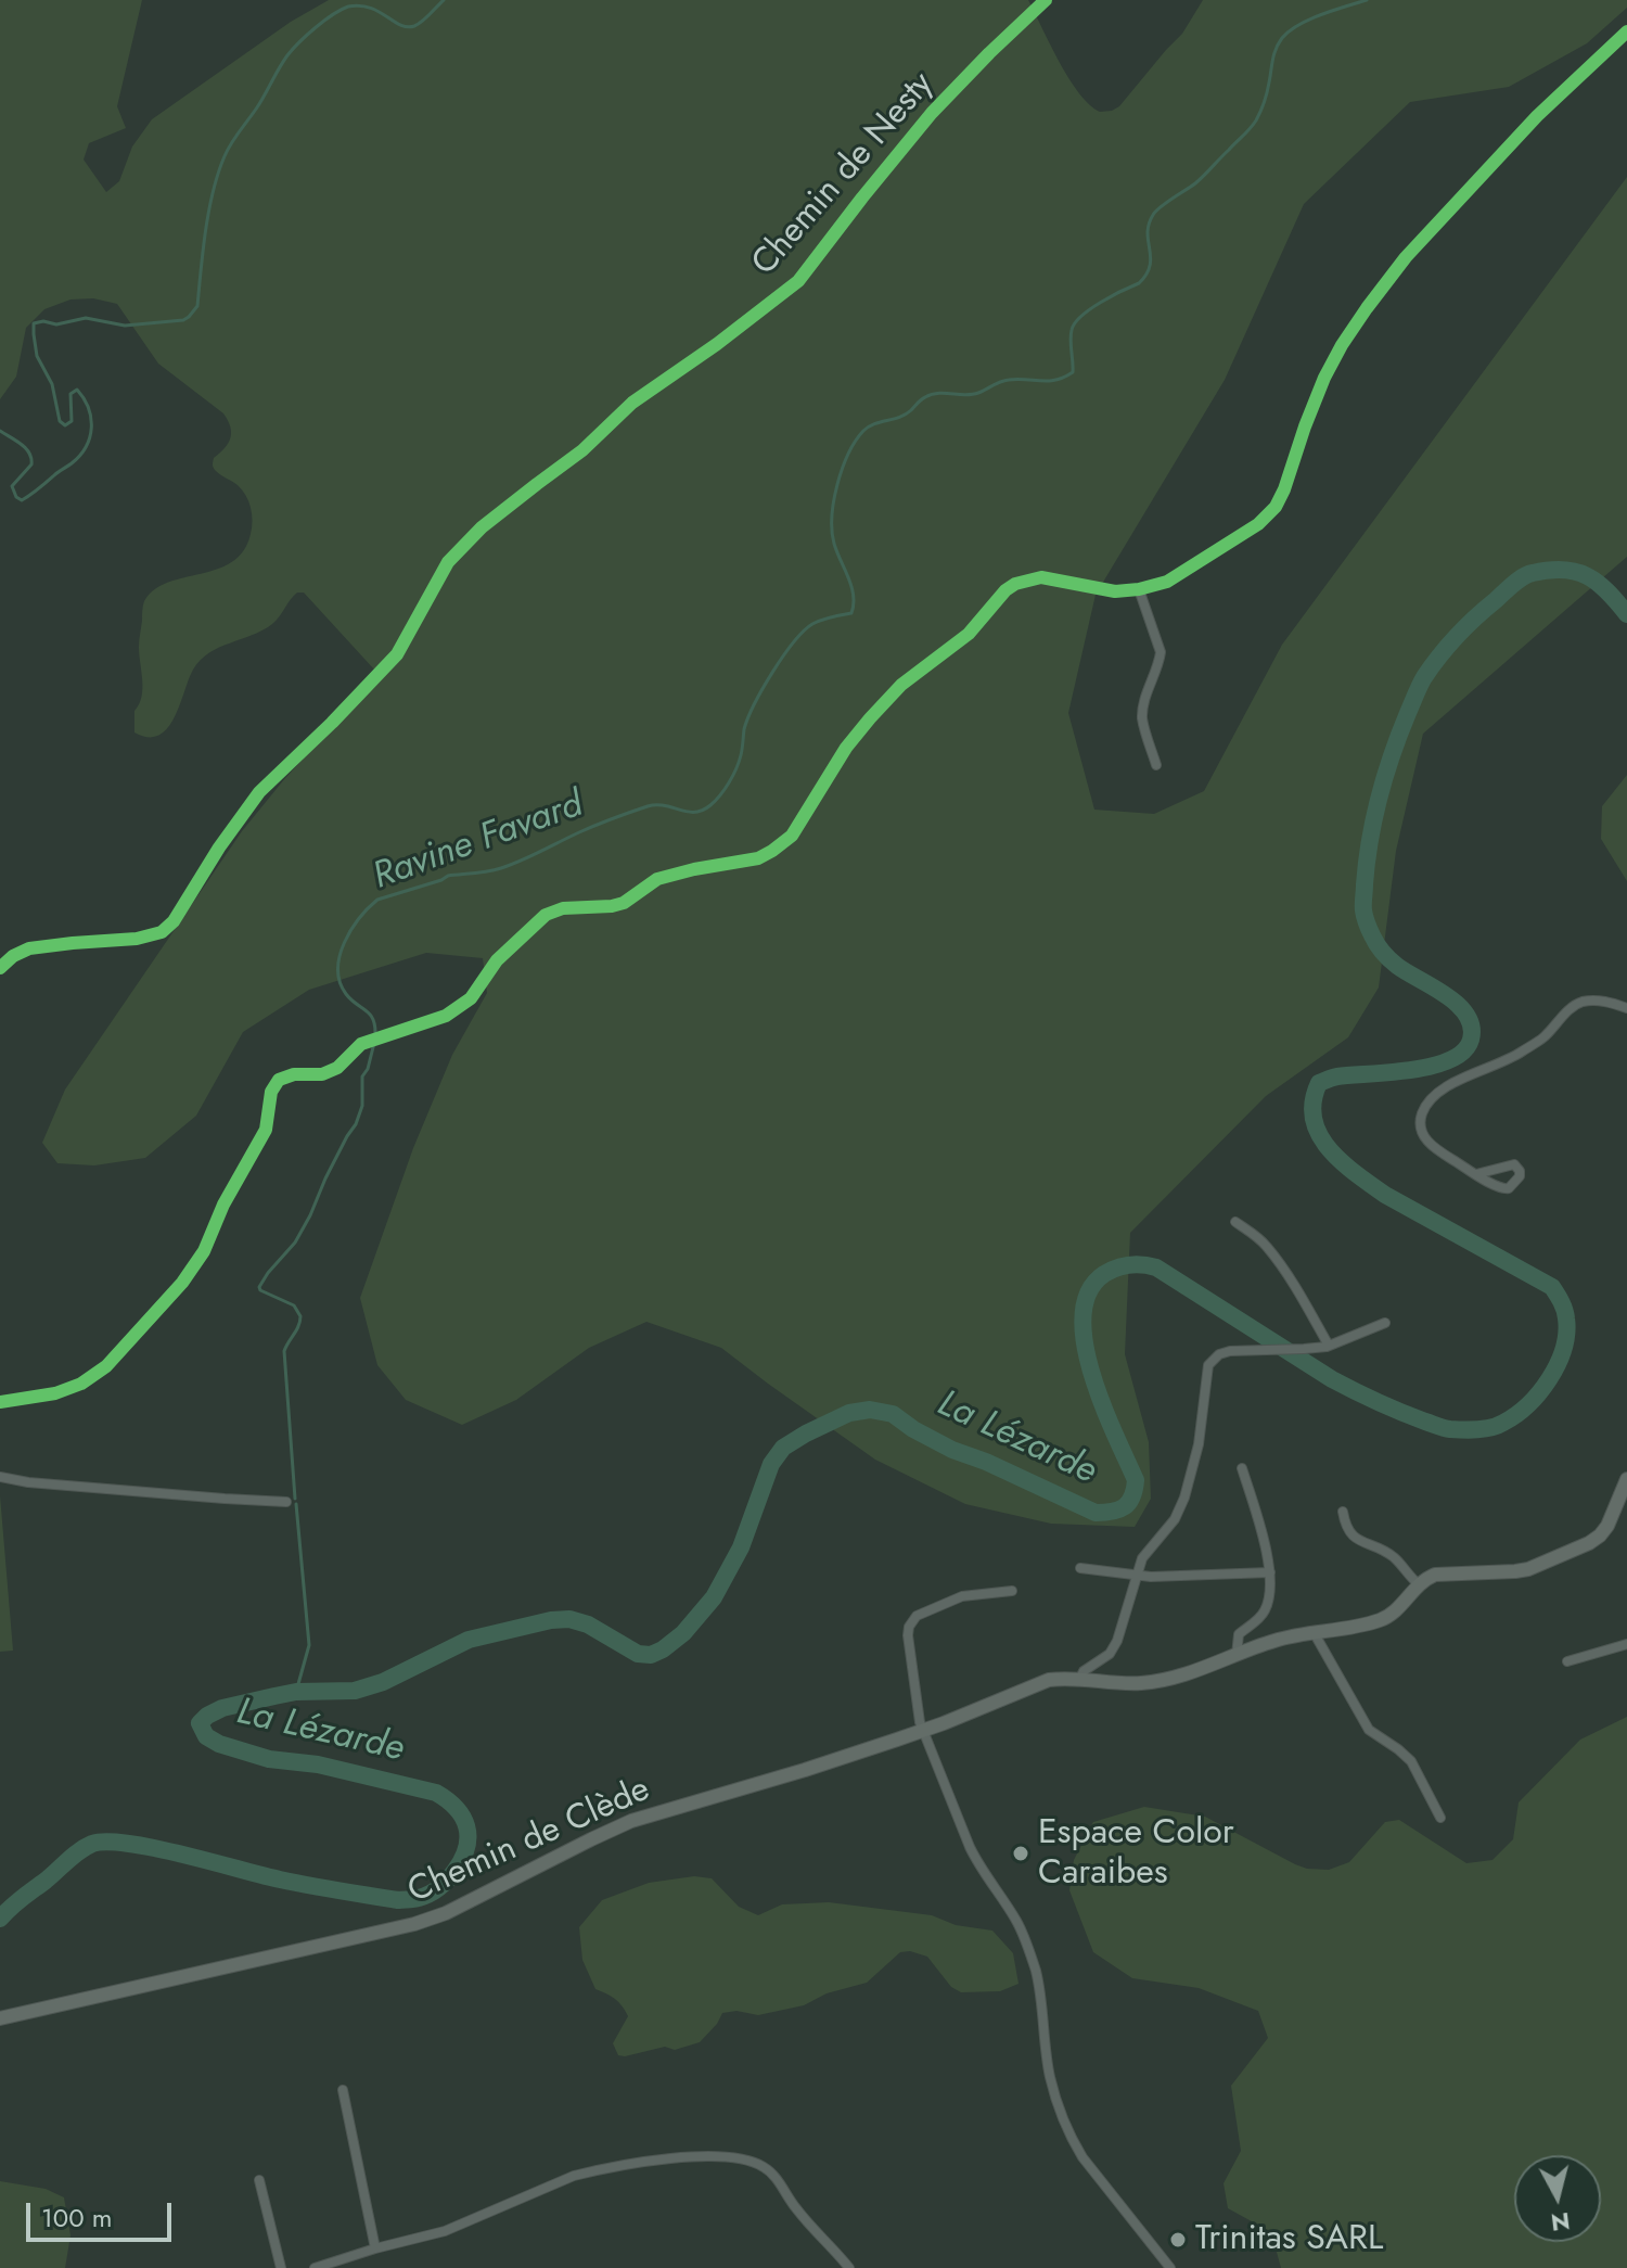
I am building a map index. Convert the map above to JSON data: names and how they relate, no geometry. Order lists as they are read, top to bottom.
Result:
{
  "streets": {
    "main road": ["Chemin de Clède"],
    "street": ["Chemin de Nesty"]
  },
  "water": ["Ravine Favard", "La Lézarde"],
  "places": ["Espace Color Caraibes", "Trinitas SARL"],
  "scale_bar": "100 m",
  "north": "bottom"
}
